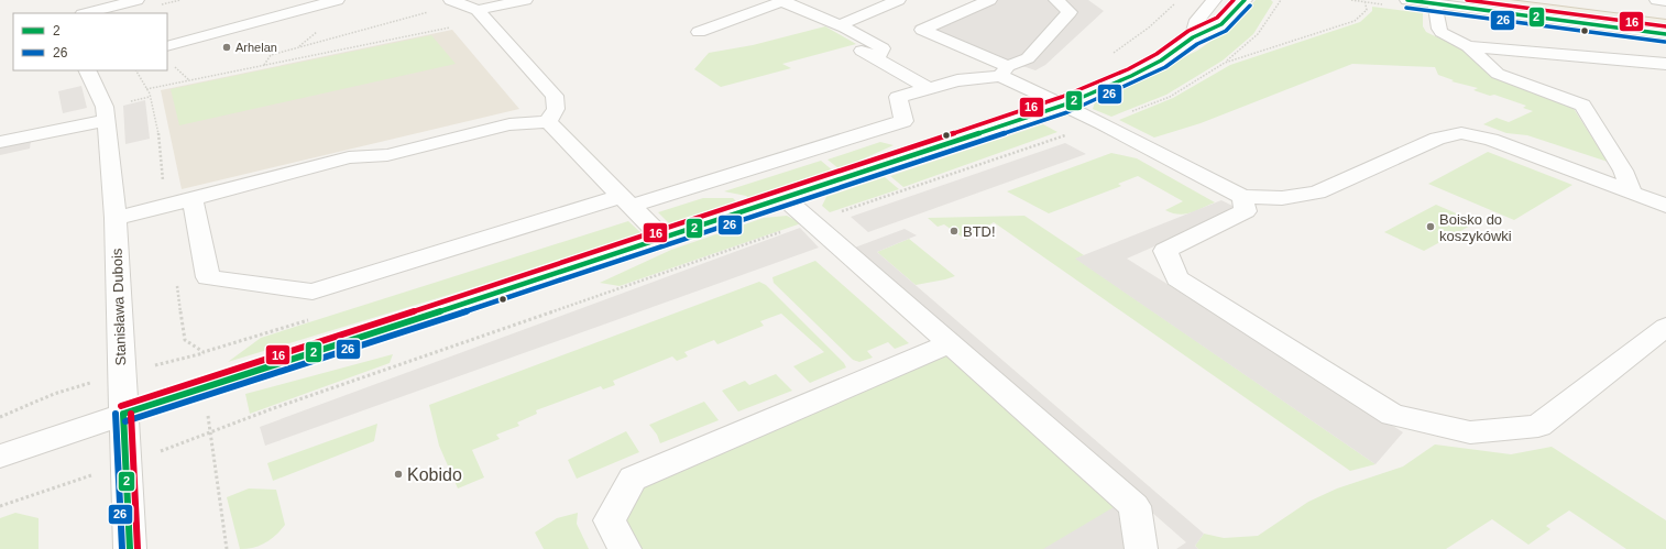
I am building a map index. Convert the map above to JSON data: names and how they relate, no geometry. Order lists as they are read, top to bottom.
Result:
{
  "streets": {
    "street": ["Stanisława Dubois"]
  },
  "places": [
    "Arhelan",
    "Boisko do koszykówki",
    "BTD!",
    "Kobido"
  ],
  "lines": ["transit line 2", "transit line 16", "transit line 26"],
  "legend": ["2", "26"]
}
